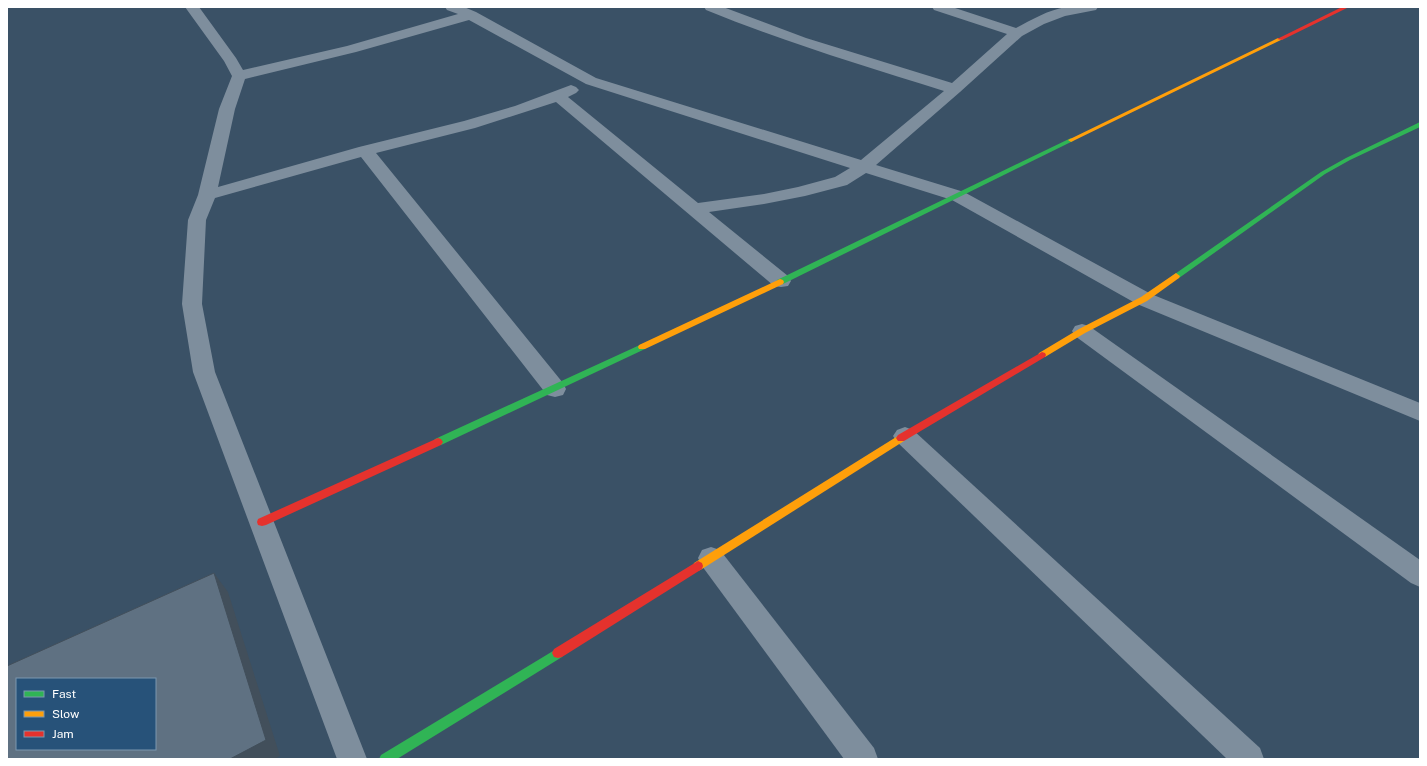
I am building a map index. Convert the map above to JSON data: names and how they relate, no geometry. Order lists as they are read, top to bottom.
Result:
{
  "legend": ["Fast", "Slow", "Jam"]
}
